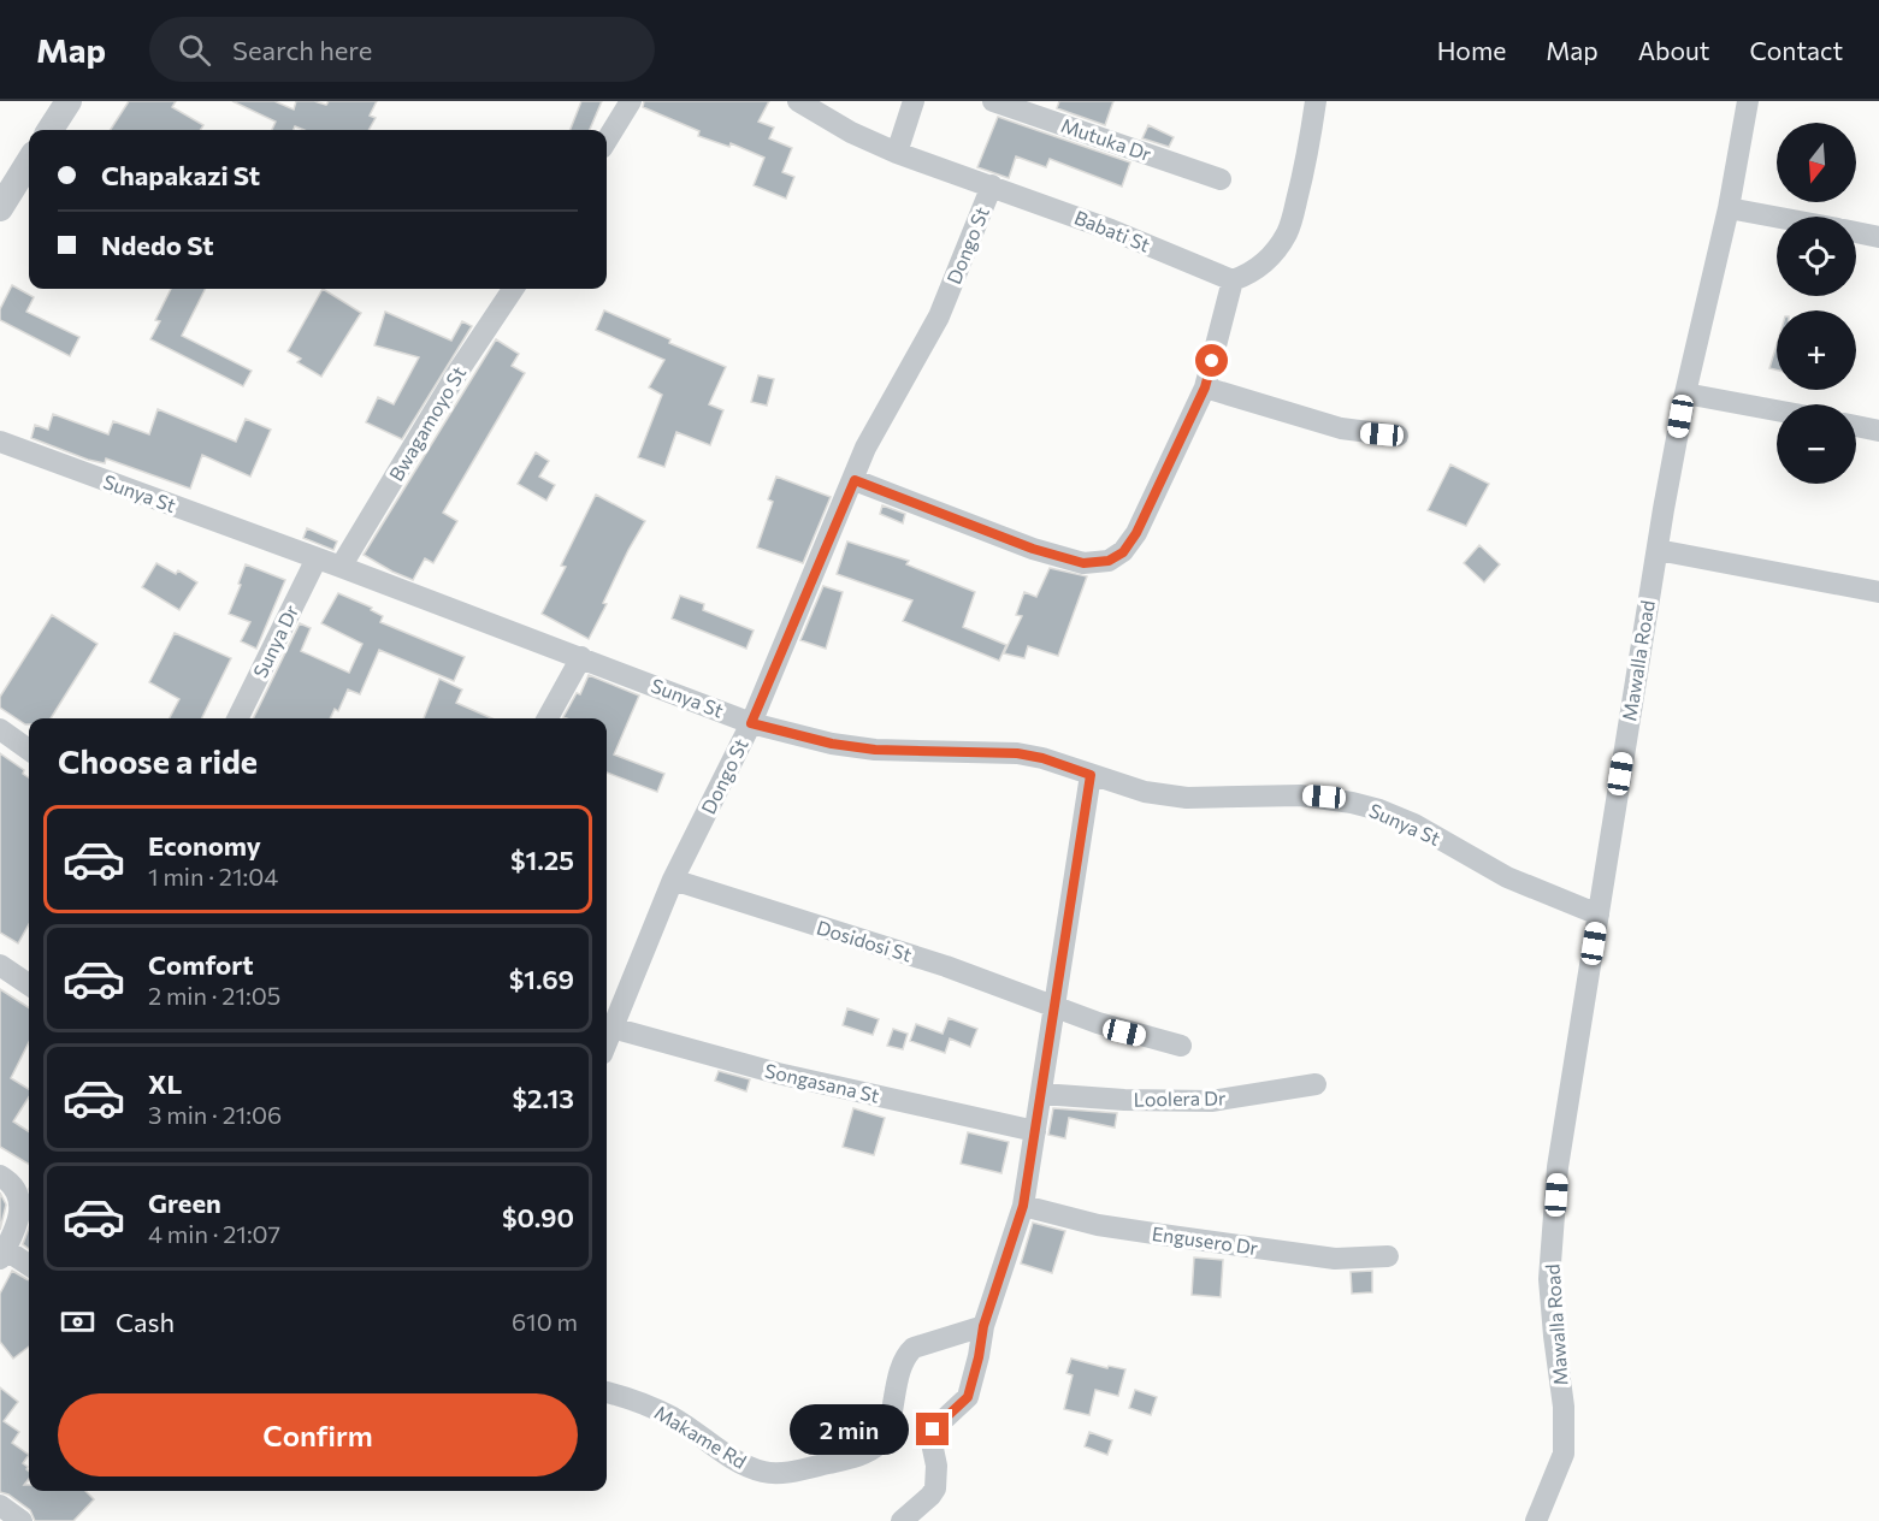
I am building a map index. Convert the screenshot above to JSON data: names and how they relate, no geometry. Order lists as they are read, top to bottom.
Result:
{
  "streets": {
    "street": [
      "Mutuka Dr",
      "Babati St",
      "Dongo St",
      "Bwagamoyo St",
      "Sunya St",
      "Sunya Dr",
      "Mawalla Road",
      "Dosidosi St",
      "Songasana St",
      "Loolera Dr",
      "Engusero Dr",
      "Makame Rd"
    ]
  },
  "crossings": [
    ["Babati St", "Dongo St"],
    ["Dongo St", "Sunya St"],
    ["Dongo St", "Dosidosi St"],
    ["Dongo St", "Songasana St"],
    ["Bwagamoyo St", "Sunya St"],
    ["Sunya St", "Sunya Dr"],
    ["Sunya St", "Mawalla Road"]
  ],
  "north": "bottom",
  "page": {
    "header": "Map",
    "search": "Search here",
    "nav": [
      "Home",
      "Map",
      "About",
      "Contact"
    ],
    "map_buttons": ["+", "−"],
    "banner": ["Chapakazi St", "Ndedo St"],
    "heading": "Choose a ride",
    "list": [
      {
        "name": "Economy",
        "note": "1 min · 21:04",
        "value": "$1.25"
      },
      {
        "name": "Comfort",
        "note": "2 min · 21:05",
        "value": "$1.69"
      },
      {
        "name": "XL",
        "note": "3 min · 21:06",
        "value": "$2.13"
      },
      {
        "name": "Green",
        "note": "4 min · 21:07",
        "value": "$0.90"
      }
    ],
    "pay": ["Cash", "610 m"],
    "buttons": "Confirm",
    "bubble": "2 min"
  }
}
